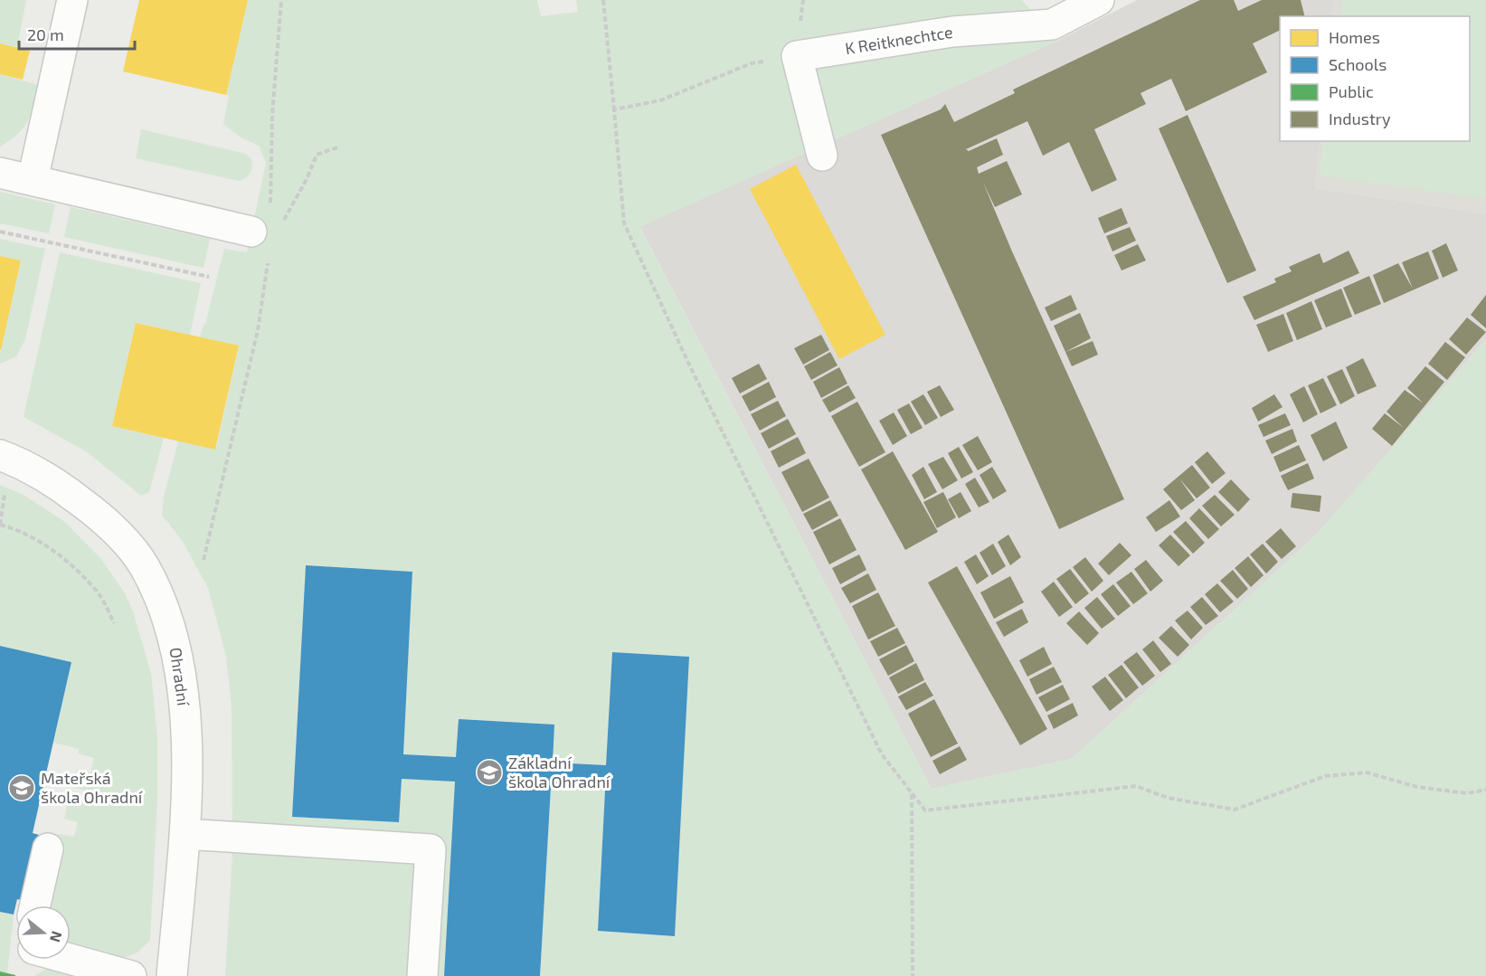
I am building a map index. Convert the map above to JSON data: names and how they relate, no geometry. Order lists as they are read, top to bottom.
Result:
{
  "streets": {
    "street": ["K Reitknechtce", "Ohradní"]
  },
  "places": {
    "school or university": ["Základní škola Ohradní", "Mateřská škola Ohradní"]
  },
  "legend": [
    "Homes",
    "Schools",
    "Public",
    "Industry"
  ],
  "scale_bar": "20 m",
  "north": "right"
}
